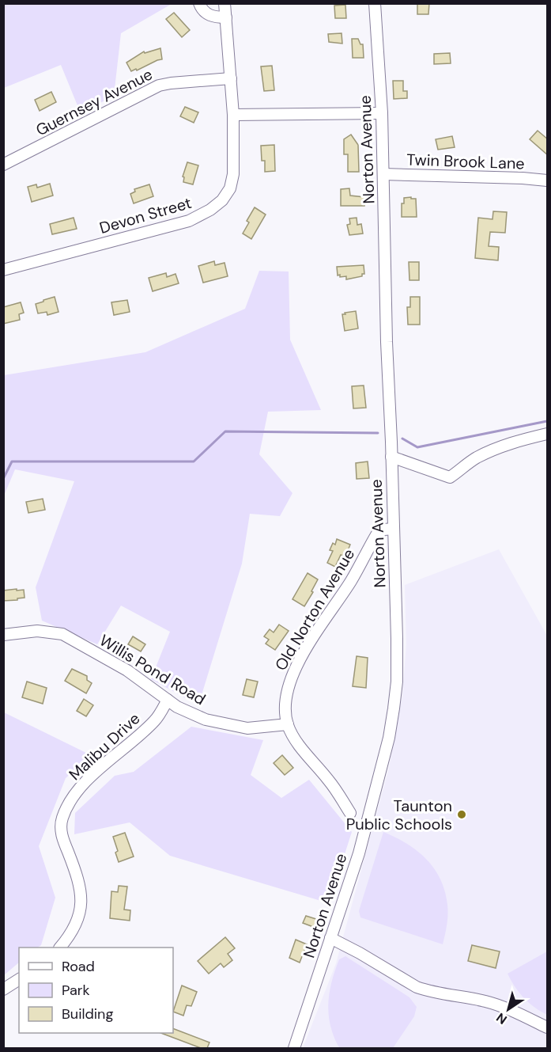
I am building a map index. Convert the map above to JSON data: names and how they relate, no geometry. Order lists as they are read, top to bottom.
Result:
{
  "streets": {
    "street": [
      "Guernsey Avenue",
      "Norton Avenue",
      "Twin Brook Lane",
      "Devon Street",
      "Old Norton Avenue",
      "Willis Pond Road",
      "Malibu Drive"
    ]
  },
  "crossings": [
    ["Guernsey Avenue", "Devon Street"],
    ["Norton Avenue", "Twin Brook Lane"],
    ["Norton Avenue", "Old Norton Avenue"],
    ["Old Norton Avenue", "Willis Pond Road"],
    ["Willis Pond Road", "Malibu Drive"]
  ],
  "places": ["Taunton Public Schools"],
  "legend": ["Road", "Park", "Building"],
  "north": "bottom left"
}
